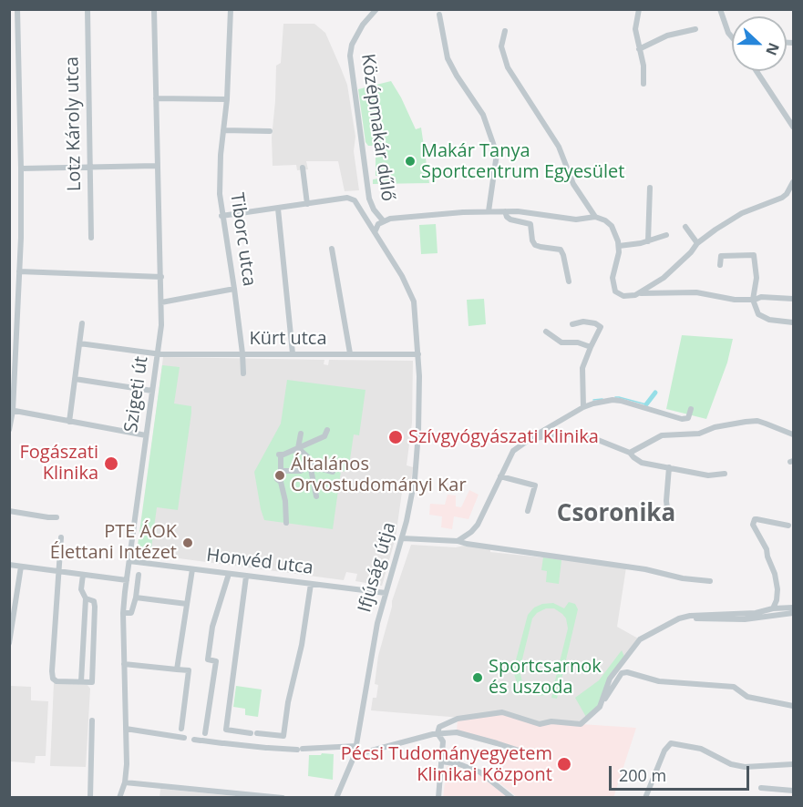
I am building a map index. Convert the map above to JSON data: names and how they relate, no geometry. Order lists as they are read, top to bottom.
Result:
{
  "streets": {
    "street": [
      "Lotz Károly utca",
      "Középmakár dűlő",
      "Tiborc utca",
      "Kürt utca",
      "Szigeti út",
      "Honvéd utca",
      "Ifjúság útja"
    ]
  },
  "crossings": [
    ["Tiborc utca", "Kürt utca"],
    ["Kürt utca", "Szigeti út"],
    ["Kürt utca", "Ifjúság útja"],
    ["Szigeti út", "Honvéd utca"],
    ["Honvéd utca", "Ifjúság útja"]
  ],
  "districts": ["Csoronika"],
  "places": [
    "Makár Tanya Sportcentrum Egyesület",
    "Szívgyógyászati Klinika",
    "Fogászati Klinika",
    "Általános Orvostudományi Kar",
    "PTE ÁOK Élettani Intézet",
    "Sportcsarnok és uszoda",
    "Pécsi Tudományegyetem Klinikai Központ"
  ],
  "scale_bar": "200 m",
  "north": "right"
}
